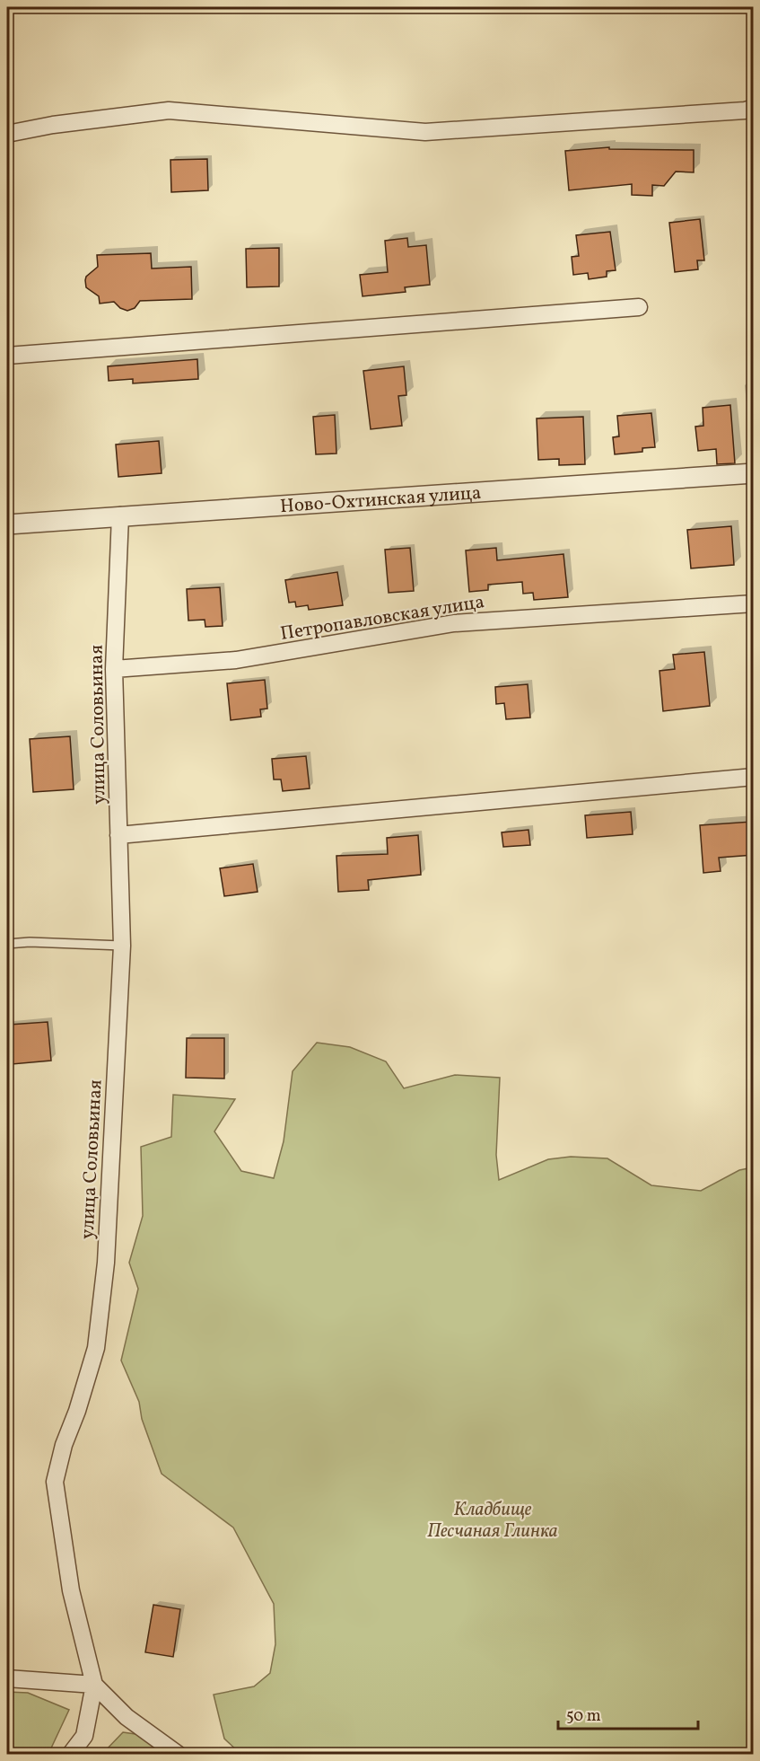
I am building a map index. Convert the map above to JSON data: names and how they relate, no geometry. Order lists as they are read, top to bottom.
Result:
{
  "streets": {
    "street": ["Ново-Охтинская улица", "Петропавловская улица", "улица Соловьиная"]
  },
  "crossings": [
    ["Ново-Охтинская улица", "улица Соловьиная"],
    ["Петропавловская улица", "улица Соловьиная"]
  ],
  "parks": ["Кладбище Песчаная Глинка"],
  "scale_bar": "50 m"
}
